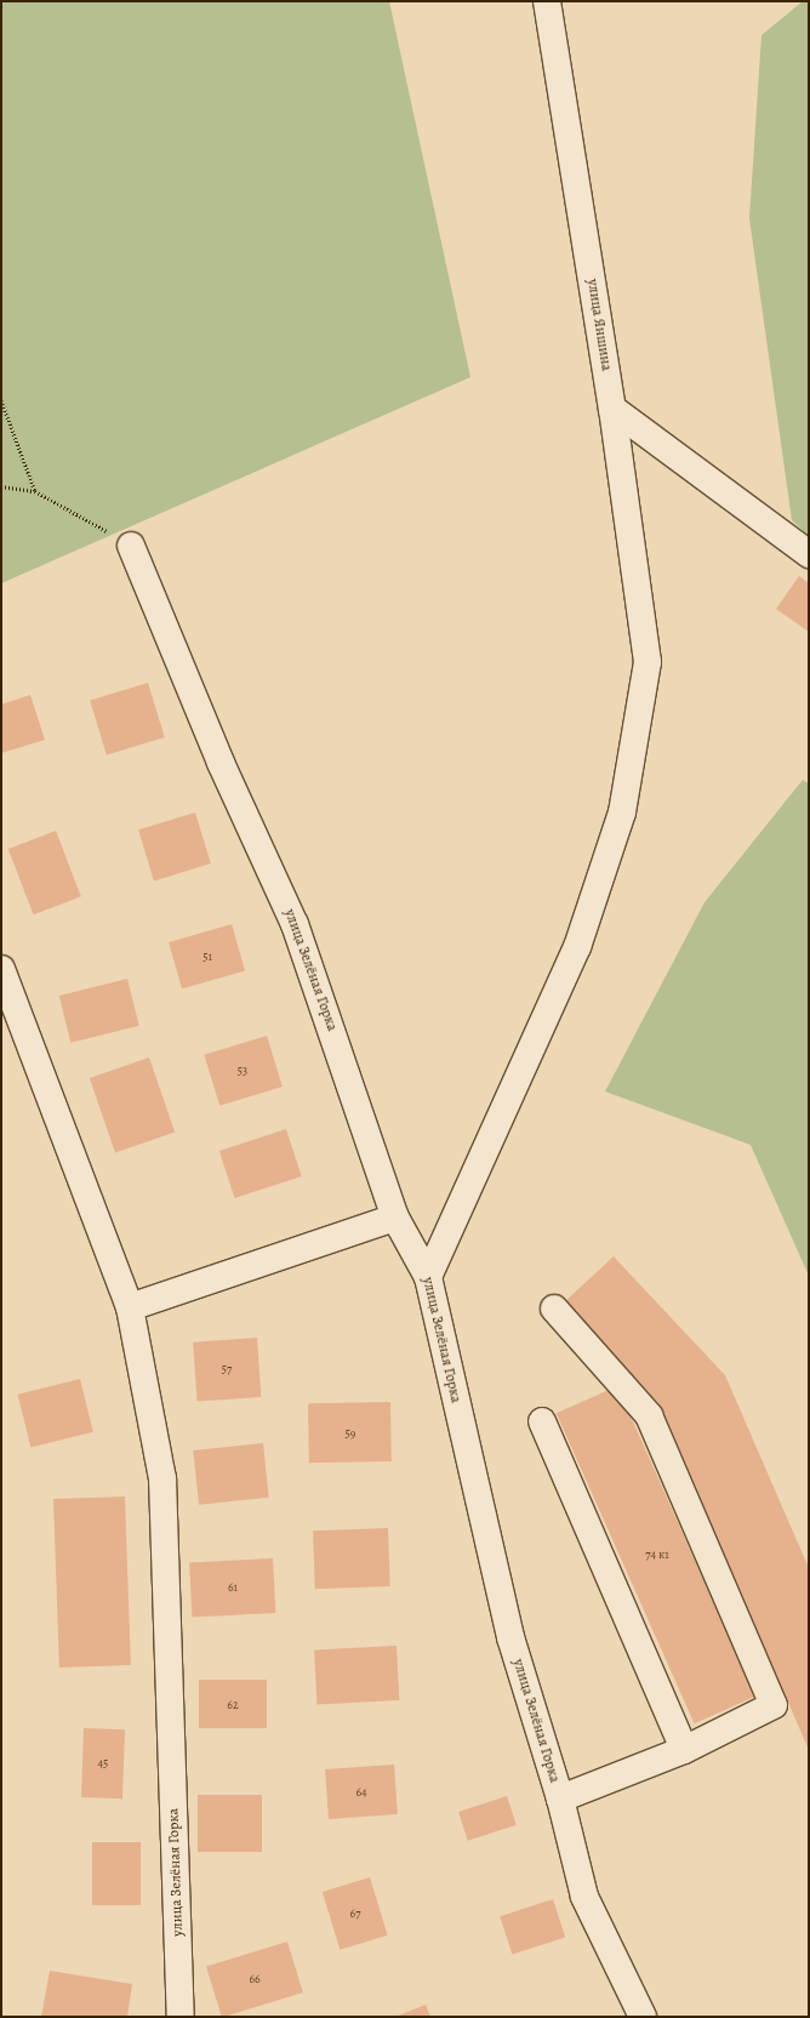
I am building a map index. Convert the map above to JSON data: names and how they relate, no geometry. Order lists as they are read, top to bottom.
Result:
{
  "streets": {
    "street": ["улица Яншина", "улица Зелёная Горка"]
  },
  "crossings": [
    ["улица Яншина", "улица Зелёная Горка"]
  ],
  "house_numbers": [
    "51",
    "53",
    "57",
    "59",
    "74 к1",
    "61",
    "62",
    "45",
    "64",
    "67",
    "66"
  ]
}
